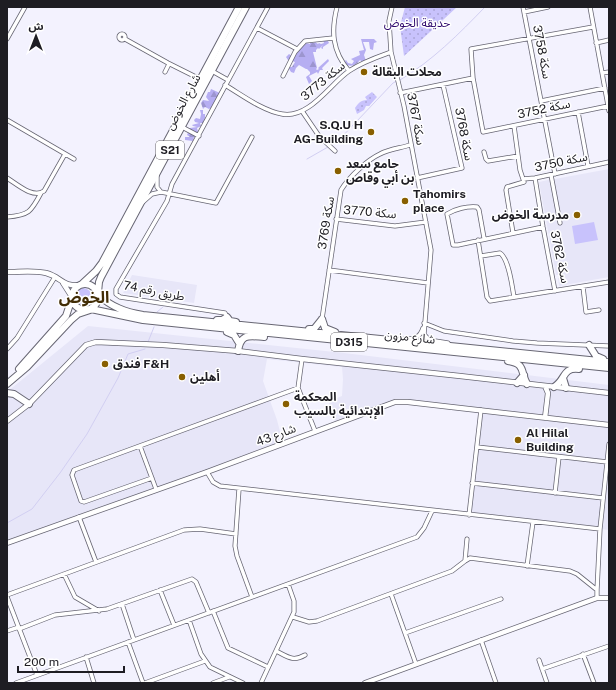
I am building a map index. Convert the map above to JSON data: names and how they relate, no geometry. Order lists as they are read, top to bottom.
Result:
{
  "streets": {
    "main road": [
      "شارع الخوض",
      "S21",
      "شارع مزون",
      "D315"
    ],
    "street": [
      "سكة 3758",
      "سكة 3773",
      "سكة 3752",
      "سكة 3767",
      "سكة 3768",
      "سكة 3750",
      "سكة 3770",
      "سكة 3769",
      "سكة 3762",
      "طريق رقم 74",
      "شارع 43"
    ]
  },
  "crossings": [
    ["سكة 3758", "سكة 3752"],
    ["سكة 3758", "سكة 3750"],
    ["سكة 3773", "سكة 3767"],
    ["سكة 3773", "طريق رقم 74"],
    ["شارع الخوض", "S21"],
    ["شارع الخوض", "شارع مزون"],
    ["سكة 3752", "سكة 3750"],
    ["سكة 3767", "سكة 3768"],
    ["سكة 3767", "سكة 3770"],
    ["سكة 3767", "سكة 3769"],
    ["S21", "شارع مزون"],
    ["سكة 3750", "سكة 3762"],
    ["سكة 3770", "سكة 3769"]
  ],
  "districts": ["الخوض"],
  "parks": ["حديقة الخوض"],
  "places": [
    "محلات البقالة",
    "S.Q.U H AG-Building",
    "جامع سعد بن أبي وقاص",
    "Tahomirs place",
    "مدرسة الخوض",
    "فندق F&H",
    "أهلين",
    "المحكمة الإبتدائية بالسيب",
    "Al Hilal Building"
  ],
  "scale_bar": "200 m",
  "north": "top"
}
